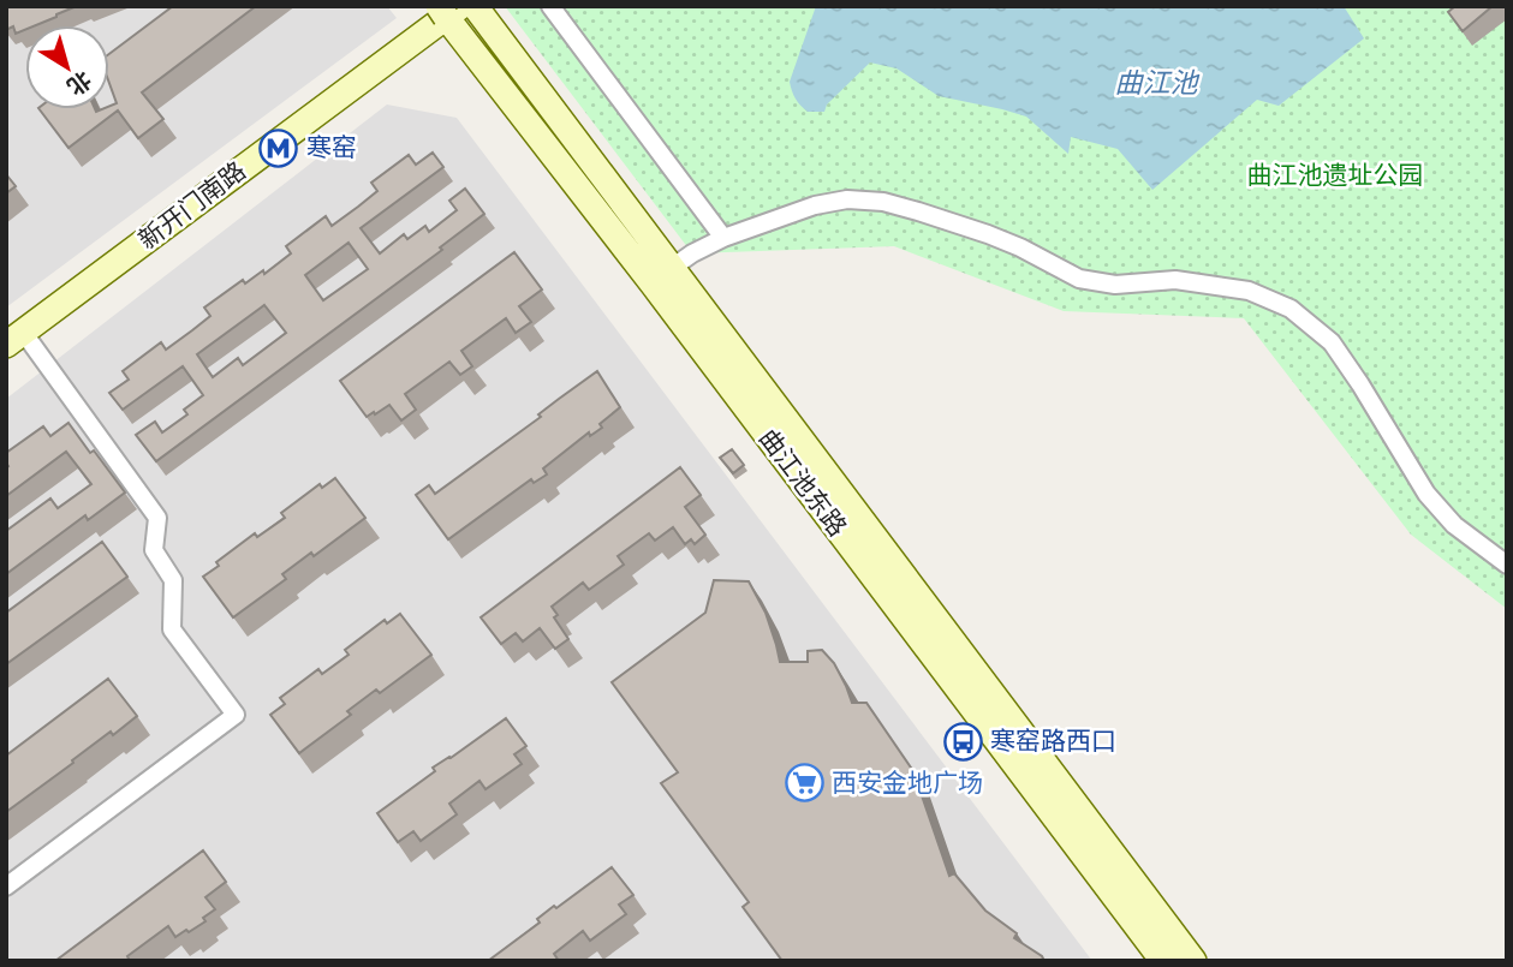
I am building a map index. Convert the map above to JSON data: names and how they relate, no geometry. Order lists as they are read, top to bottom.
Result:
{
  "streets": {
    "main road": ["新开门南路", "曲江池东路"]
  },
  "crossings": [
    ["新开门南路", "曲江池东路"]
  ],
  "water": ["曲江池"],
  "parks": ["曲江池遗址公园"],
  "places": {
    "metro station": ["寒窑"],
    "bus stop": ["寒窑路西口"],
    "supermarket": ["西安金地广场"]
  },
  "north": "bottom right"
}
